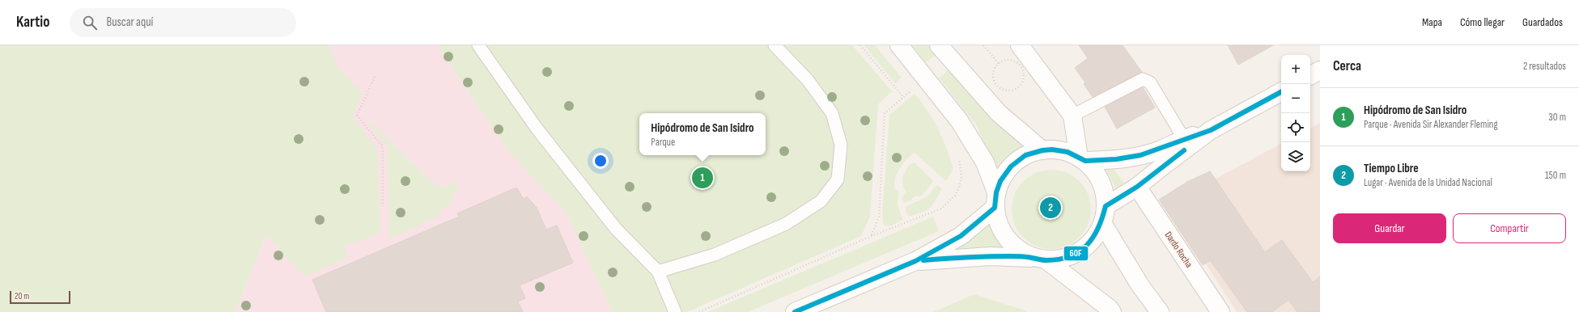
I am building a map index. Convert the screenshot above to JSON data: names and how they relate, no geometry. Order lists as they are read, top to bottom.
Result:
{
  "streets": {
    "main road": ["Dardo Rocha"]
  },
  "lines": ["transit line 60F"],
  "scale_bar": "20 m",
  "page": {
    "header": "Kartio",
    "search": "Buscar aquí",
    "nav": ["Mapa", "Cómo llegar", "Guardados"],
    "heading": ["Cerca", "2 resultados"],
    "map_buttons": ["+", "−"],
    "list": [
      {
        "mark": "1",
        "name": "Hipódromo de San Isidro",
        "note": "Parque · Avenida Sir Alexander Fleming",
        "value": "30 m"
      },
      {
        "mark": "2",
        "name": "Tiempo Libre",
        "note": "Lugar · Avenida de la Unidad Nacional",
        "value": "150 m"
      }
    ],
    "popup": ["Hipódromo de San Isidro", "Parque"],
    "pins": ["1", "2"],
    "buttons": ["Guardar", "Compartir"],
    "scale": "20 m"
  }
}
